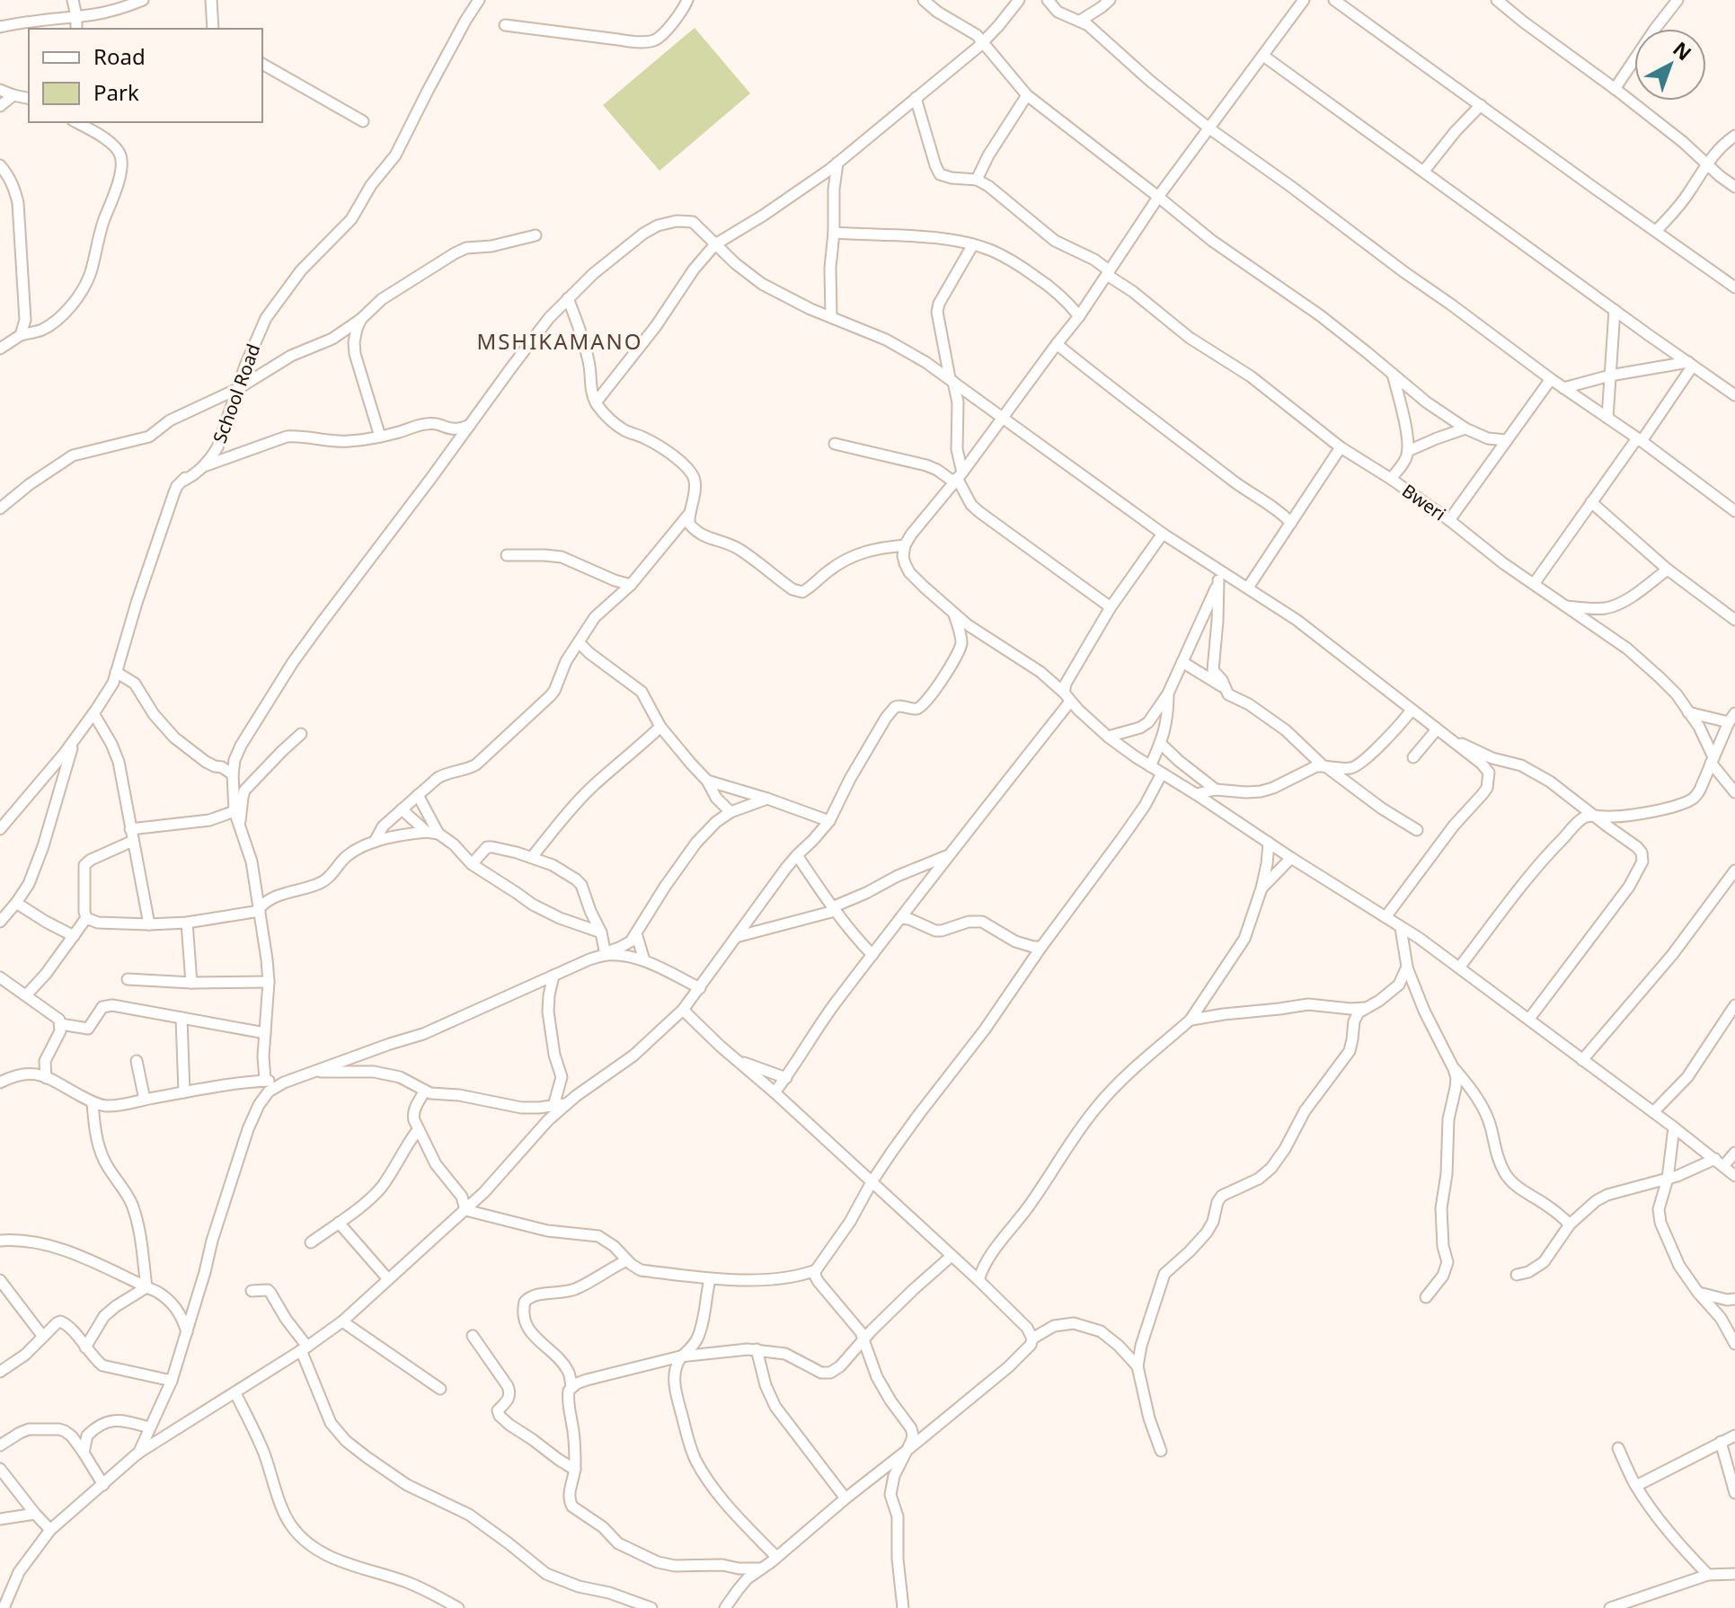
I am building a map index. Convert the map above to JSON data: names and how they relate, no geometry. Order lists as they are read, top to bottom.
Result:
{
  "streets": {
    "street": ["School Road", "Bweri"]
  },
  "districts": ["MSHIKAMANO"],
  "legend": ["Road", "Park"],
  "north": "top right"
}
